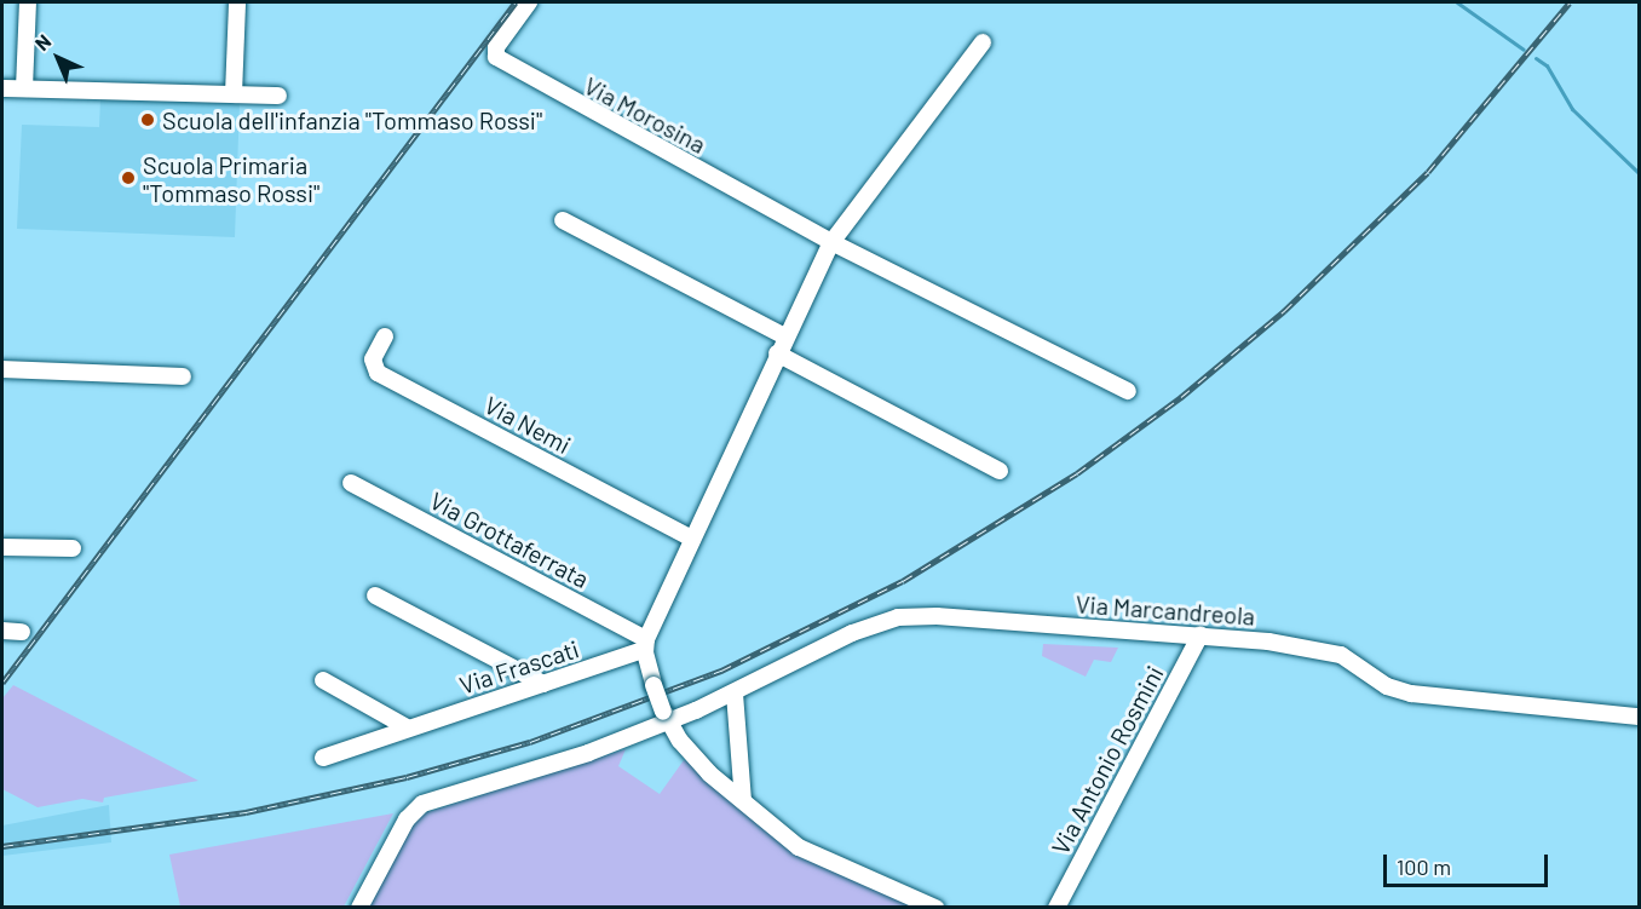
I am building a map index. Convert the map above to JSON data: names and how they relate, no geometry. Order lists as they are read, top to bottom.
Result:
{
  "streets": {
    "street": [
      "Via Morosina",
      "Via Nemi",
      "Via Grottaferrata",
      "Via Marcandreola",
      "Via Frascati",
      "Via Antonio Rosmini"
    ]
  },
  "crossings": [
    ["Via Grottaferrata", "Via Frascati"],
    ["Via Marcandreola", "Via Antonio Rosmini"]
  ],
  "places": ["Scuola dell'infanzia \"Tommaso Rossi\"", "Scuola Primaria \"Tommaso Rossi\""],
  "scale_bar": "100 m",
  "north": "top left"
}
